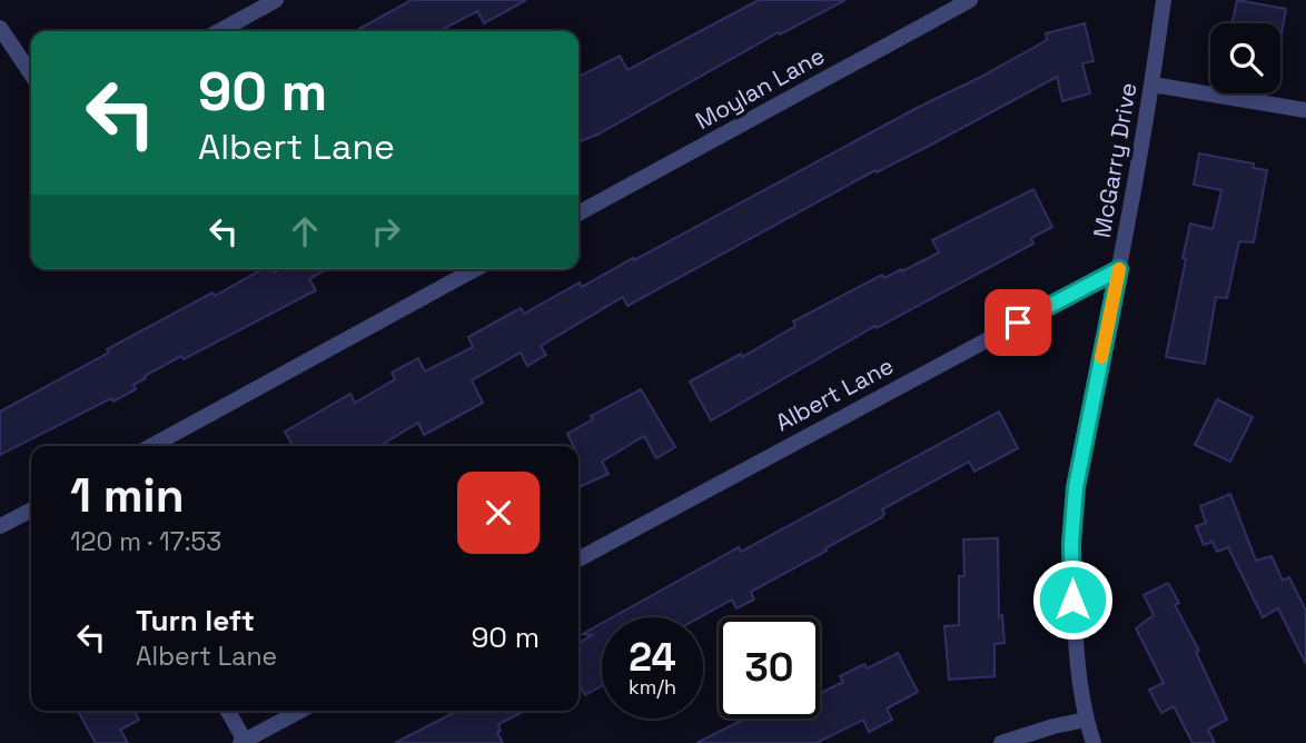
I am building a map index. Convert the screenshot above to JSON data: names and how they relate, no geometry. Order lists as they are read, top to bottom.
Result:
{
  "streets": {
    "street": ["Moylan Lane", "McGarry Drive", "Albert Lane"]
  },
  "crossings": [
    ["McGarry Drive", "Albert Lane"]
  ],
  "page": {
    "turn": ["90 m", "Albert Lane"],
    "heading": ["1 min", "120 m · 17:53"],
    "list": [
      {
        "name": "Turn left",
        "note": "Albert Lane",
        "value": "90 m"
      }
    ],
    "speed": "24 km/h",
    "limit": "30"
  }
}
